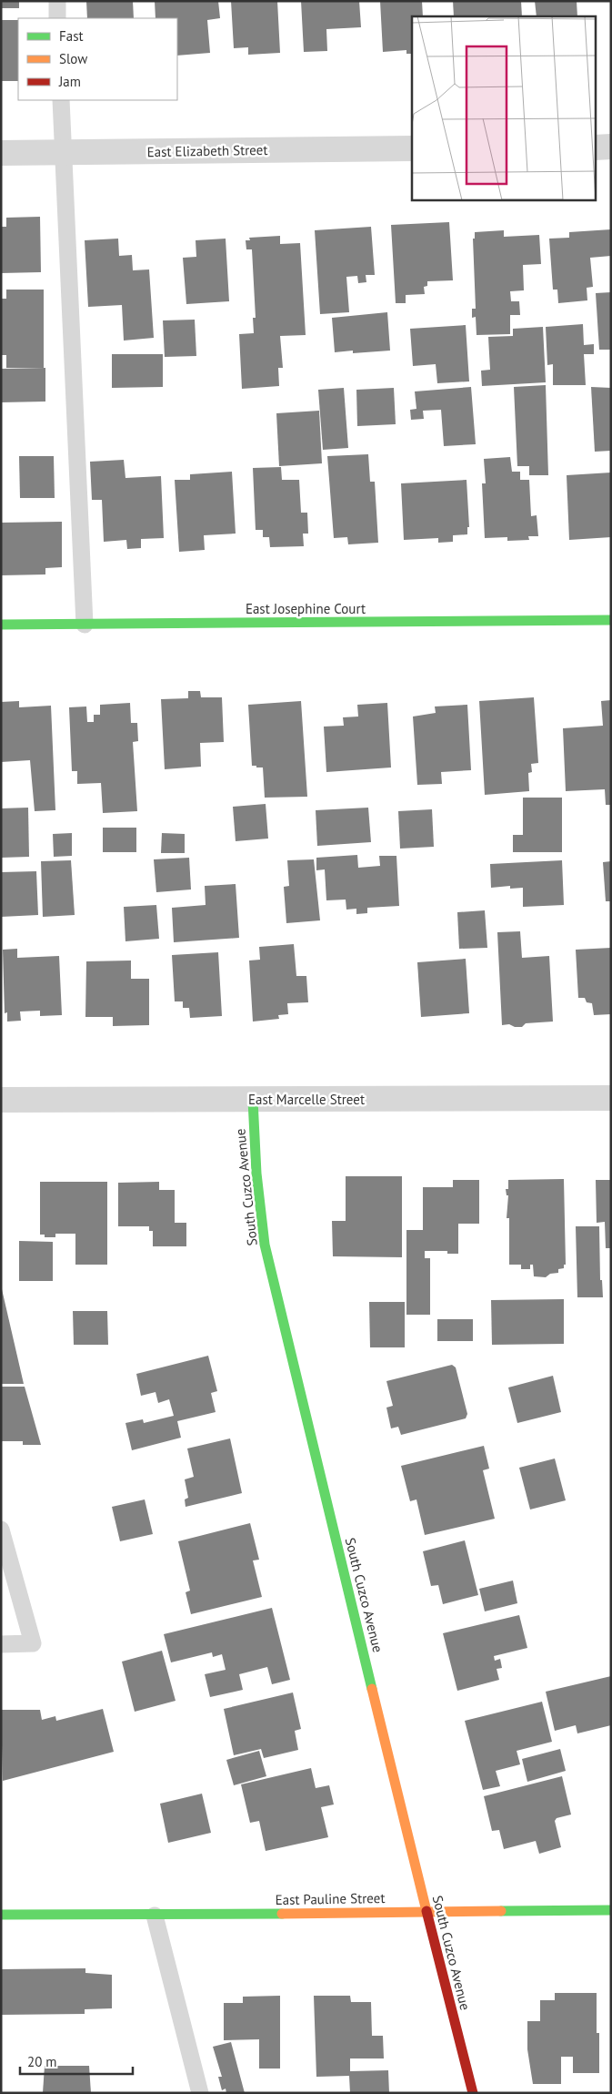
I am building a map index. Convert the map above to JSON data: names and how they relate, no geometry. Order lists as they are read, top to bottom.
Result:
{
  "streets": {
    "street": [
      "East Elizabeth Street",
      "East Josephine Court",
      "East Marcelle Street",
      "South Cuzco Avenue",
      "East Pauline Street"
    ]
  },
  "crossings": [
    ["East Marcelle Street", "South Cuzco Avenue"],
    ["South Cuzco Avenue", "East Pauline Street"]
  ],
  "legend": ["Fast", "Slow", "Jam"],
  "scale_bar": "20 m"
}
